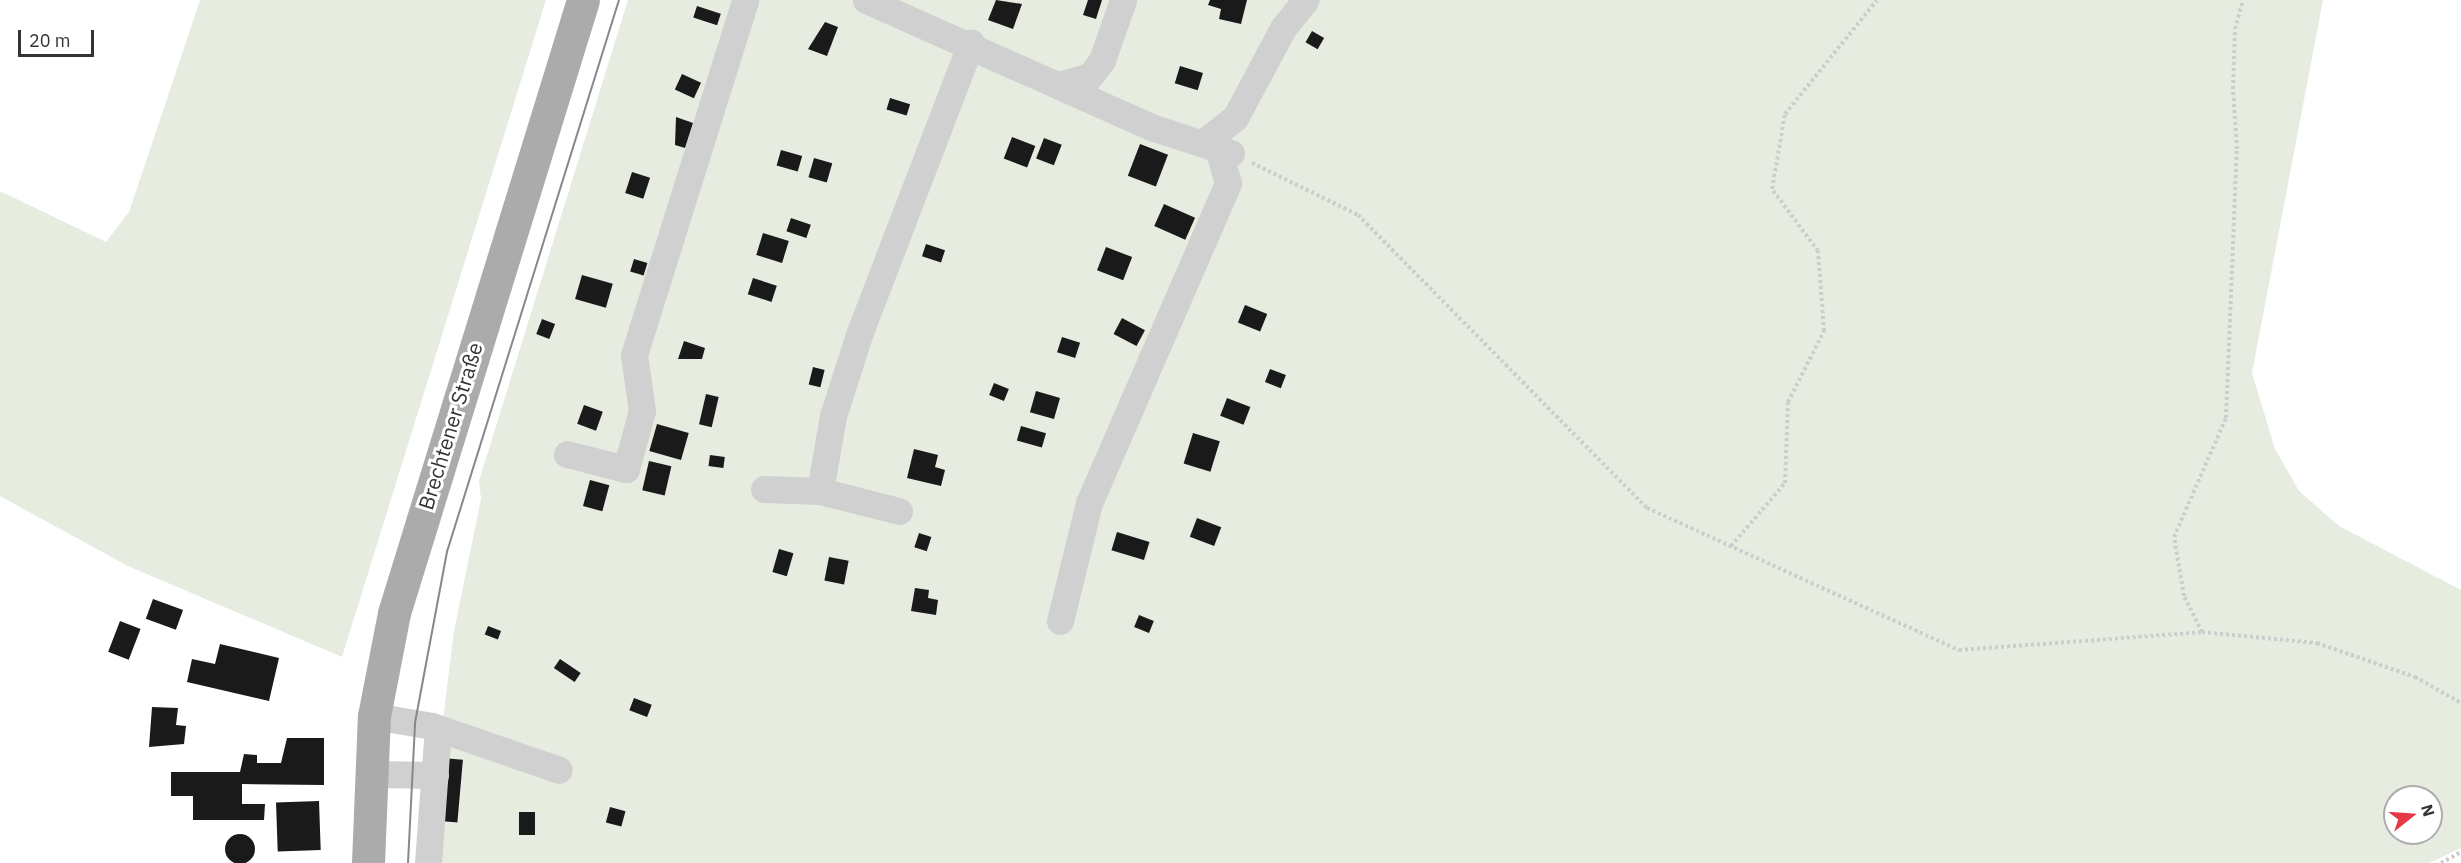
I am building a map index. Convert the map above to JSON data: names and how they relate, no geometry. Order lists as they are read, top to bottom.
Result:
{
  "streets": {
    "main road": ["Brechtener Straße"]
  },
  "scale_bar": "20 m",
  "north": "right"
}
